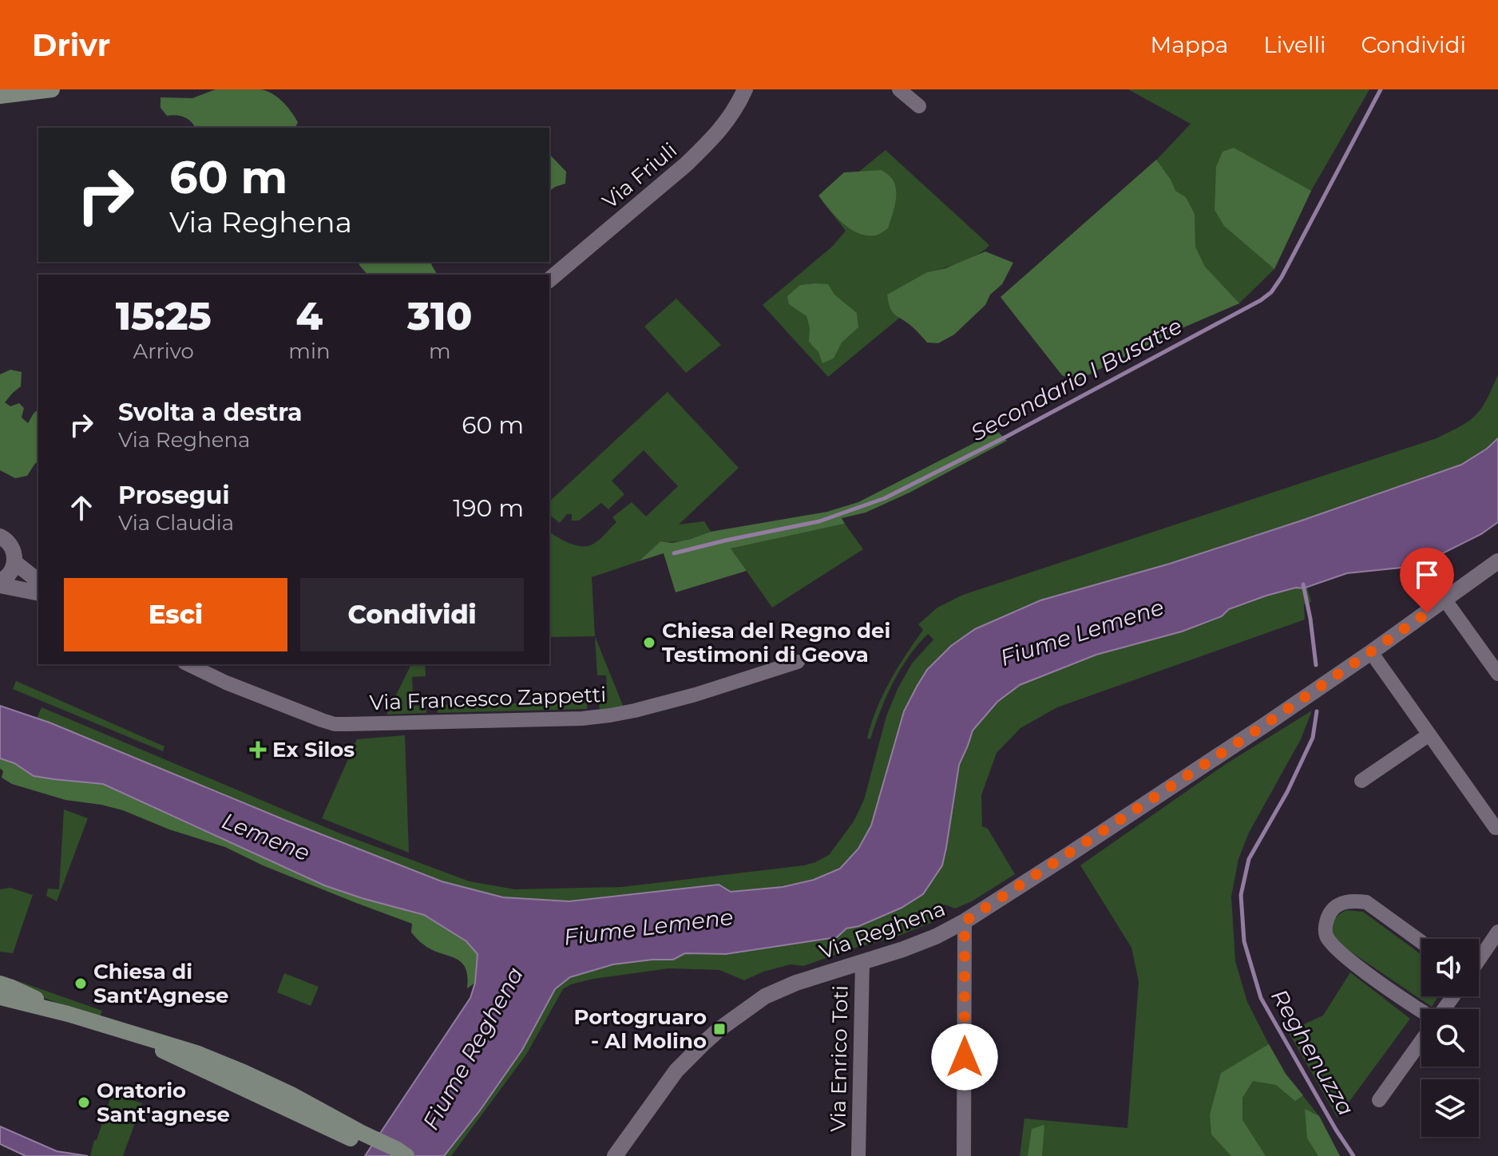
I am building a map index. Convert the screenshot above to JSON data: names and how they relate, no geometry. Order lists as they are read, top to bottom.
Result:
{
  "streets": {
    "street": [
      "Via Friuli",
      "Via Francesco Zappetti",
      "Via Reghena",
      "Via Enrico Toti"
    ]
  },
  "crossings": [
    ["Via Reghena", "Via Enrico Toti"]
  ],
  "water": [
    "Secondario I Busatte",
    "Fiume Lemene",
    "Lemene",
    "Fiume Reghena",
    "Reghenuzza"
  ],
  "places": {
    "other": ["Chiesa del Regno dei Testimoni di Geova", "Chiesa di Sant'Agnese", "Oratorio Sant'agnese"],
    "health": ["Ex Silos"],
    "transit": ["Portogruaro - Al Molino"]
  },
  "page": {
    "header": "Drivr",
    "nav": ["Mappa", "Livelli", "Condividi"],
    "turn": ["60 m", "Via Reghena"],
    "eta": [
      "15:25",
      "Arrivo",
      "4",
      "min",
      "310",
      "m"
    ],
    "list": [
      {
        "name": "Svolta a destra",
        "note": "Via Reghena",
        "value": "60 m"
      },
      {
        "name": "Prosegui",
        "note": "Via Claudia",
        "value": "190 m"
      }
    ],
    "buttons": ["Esci", "Condividi"]
  }
}
